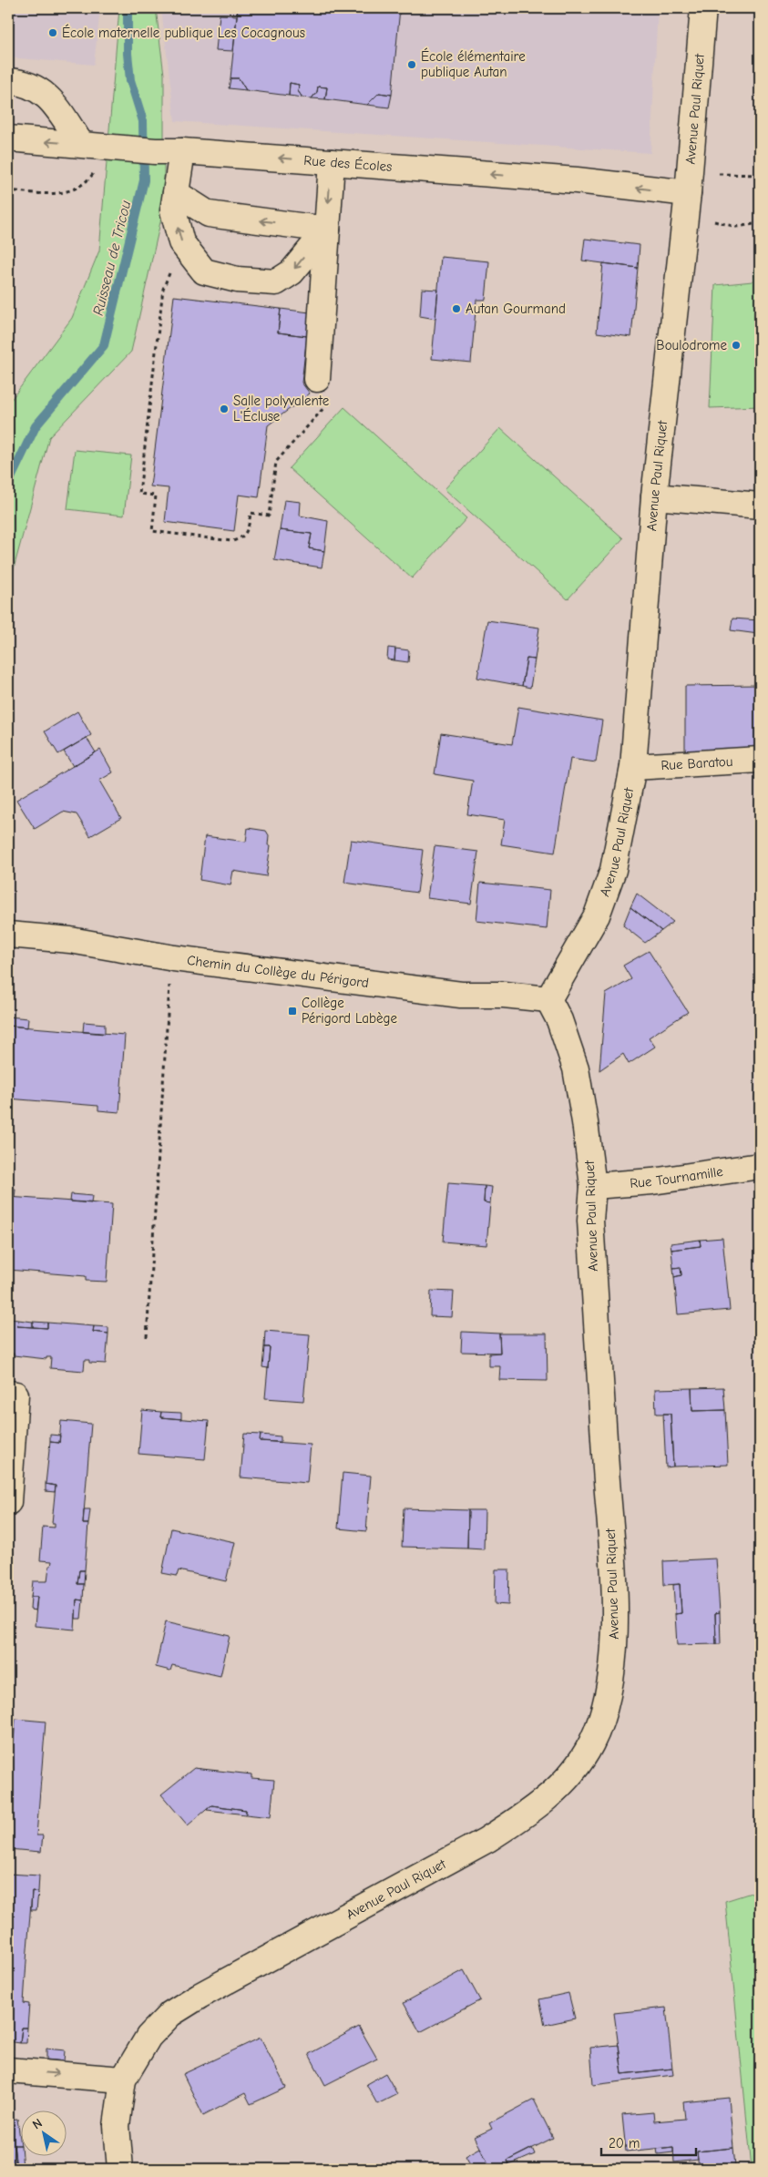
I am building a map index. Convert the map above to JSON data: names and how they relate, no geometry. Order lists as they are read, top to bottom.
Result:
{
  "streets": {
    "street": [
      "Avenue Paul Riquet",
      "Rue des Écoles",
      "Rue Baratou",
      "Chemin du Collège du Périgord",
      "Rue Tournamille"
    ]
  },
  "crossings": [
    ["Avenue Paul Riquet", "Rue des Écoles"],
    ["Avenue Paul Riquet", "Rue Baratou"],
    ["Avenue Paul Riquet", "Chemin du Collège du Périgord"],
    ["Avenue Paul Riquet", "Rue Tournamille"]
  ],
  "one_way": ["Rue des Écoles"],
  "water": ["Ruisseau de Tricou"],
  "places": {
    "other": [
      "École maternelle publique Les Cocagnous",
      "École élémentaire publique Autan",
      "Autan Gourmand",
      "Boulodrome",
      "Salle polyvalente L'Écluse"
    ],
    "transit": ["Collège Périgord Labège"]
  },
  "scale_bar": "20 m",
  "north": "top left"
}
